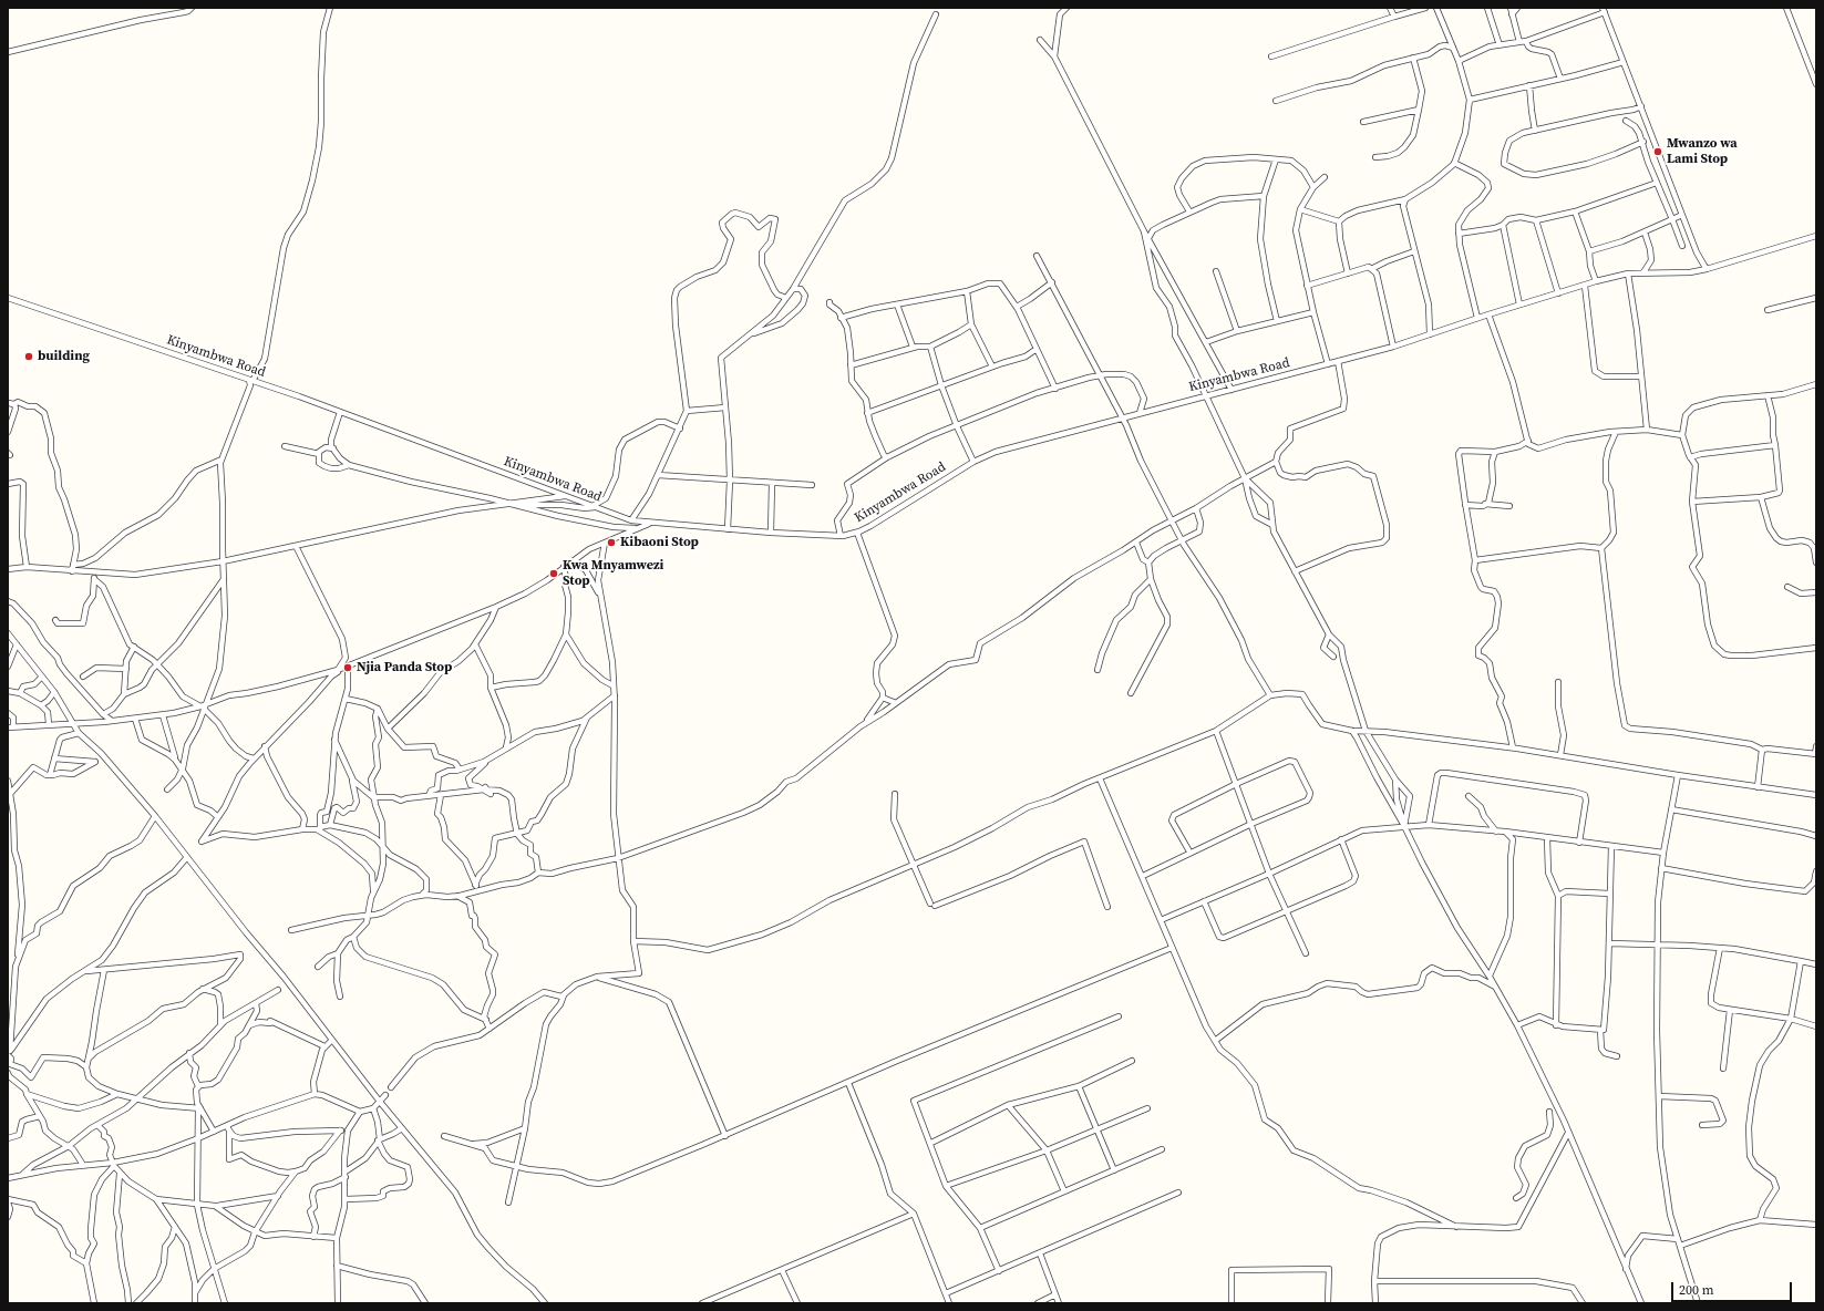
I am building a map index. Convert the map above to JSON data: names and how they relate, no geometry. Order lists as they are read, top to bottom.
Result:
{
  "streets": {
    "street": ["Kinyambwa Road"]
  },
  "places": [
    "Mwanzo wa Lami Stop",
    "building",
    "Kibaoni Stop",
    "Kwa Mnyamwezi Stop",
    "Njia Panda Stop"
  ],
  "scale_bar": "200 m"
}
